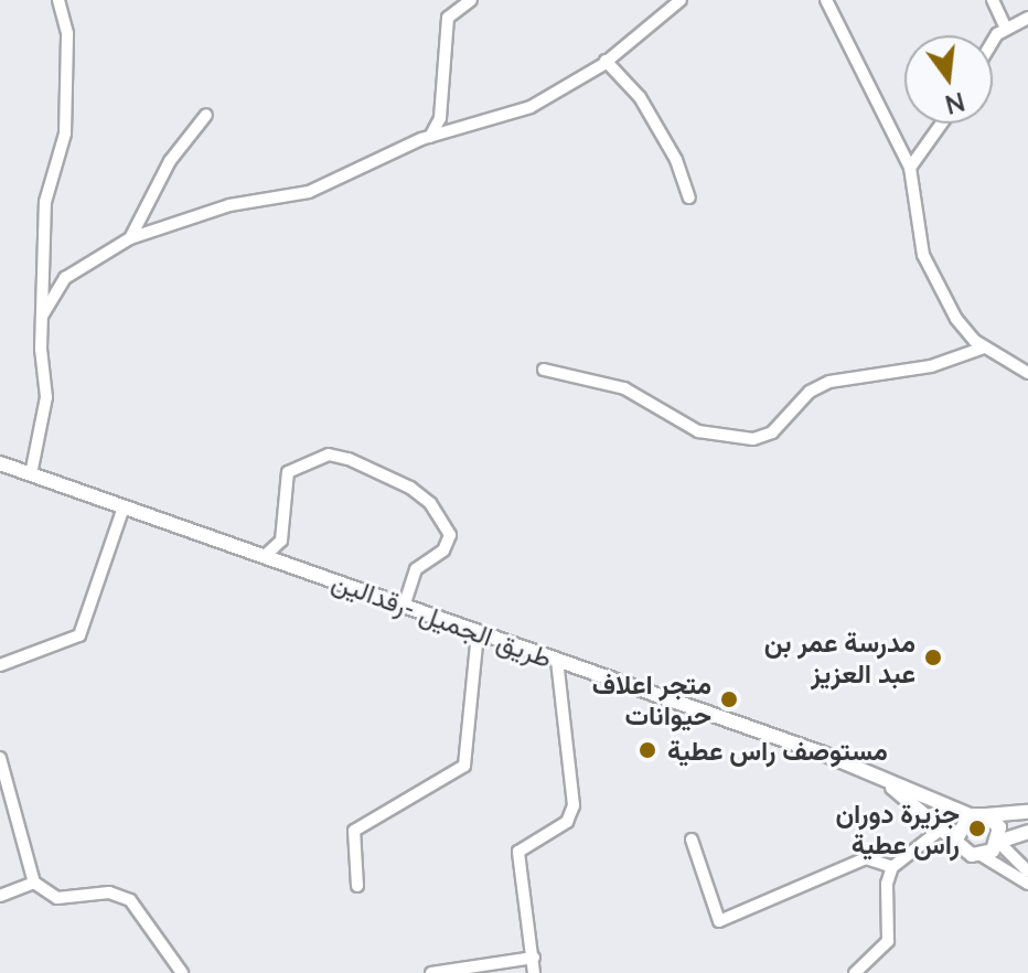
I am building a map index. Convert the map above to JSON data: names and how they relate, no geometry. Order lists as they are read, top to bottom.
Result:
{
  "streets": {
    "main road": ["طريق الجميل -رقدالين"]
  },
  "places": [
    "مدرسة عمر بن عبد العزيز",
    "متجر اعلاف حيوانات",
    "مستوصف راس عطية",
    "جزيرة دوران راس عطية"
  ],
  "north": "bottom"
}
